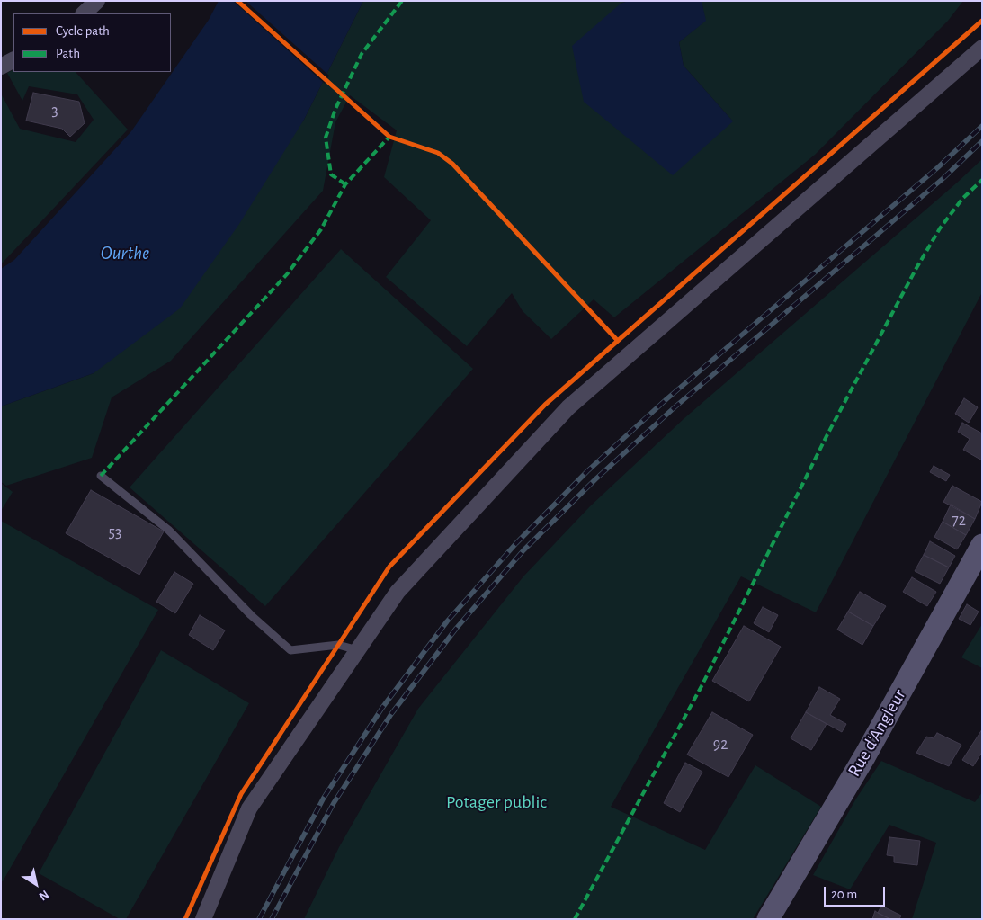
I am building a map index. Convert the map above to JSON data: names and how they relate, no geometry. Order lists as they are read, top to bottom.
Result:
{
  "streets": {
    "main road": ["Rue d'Angleur"]
  },
  "water": ["Ourthe"],
  "parks": ["Potager public"],
  "house_numbers": [
    "3",
    "72",
    "53",
    "92"
  ],
  "legend": ["Cycle path", "Path"],
  "scale_bar": "20 m",
  "north": "bottom right"
}
